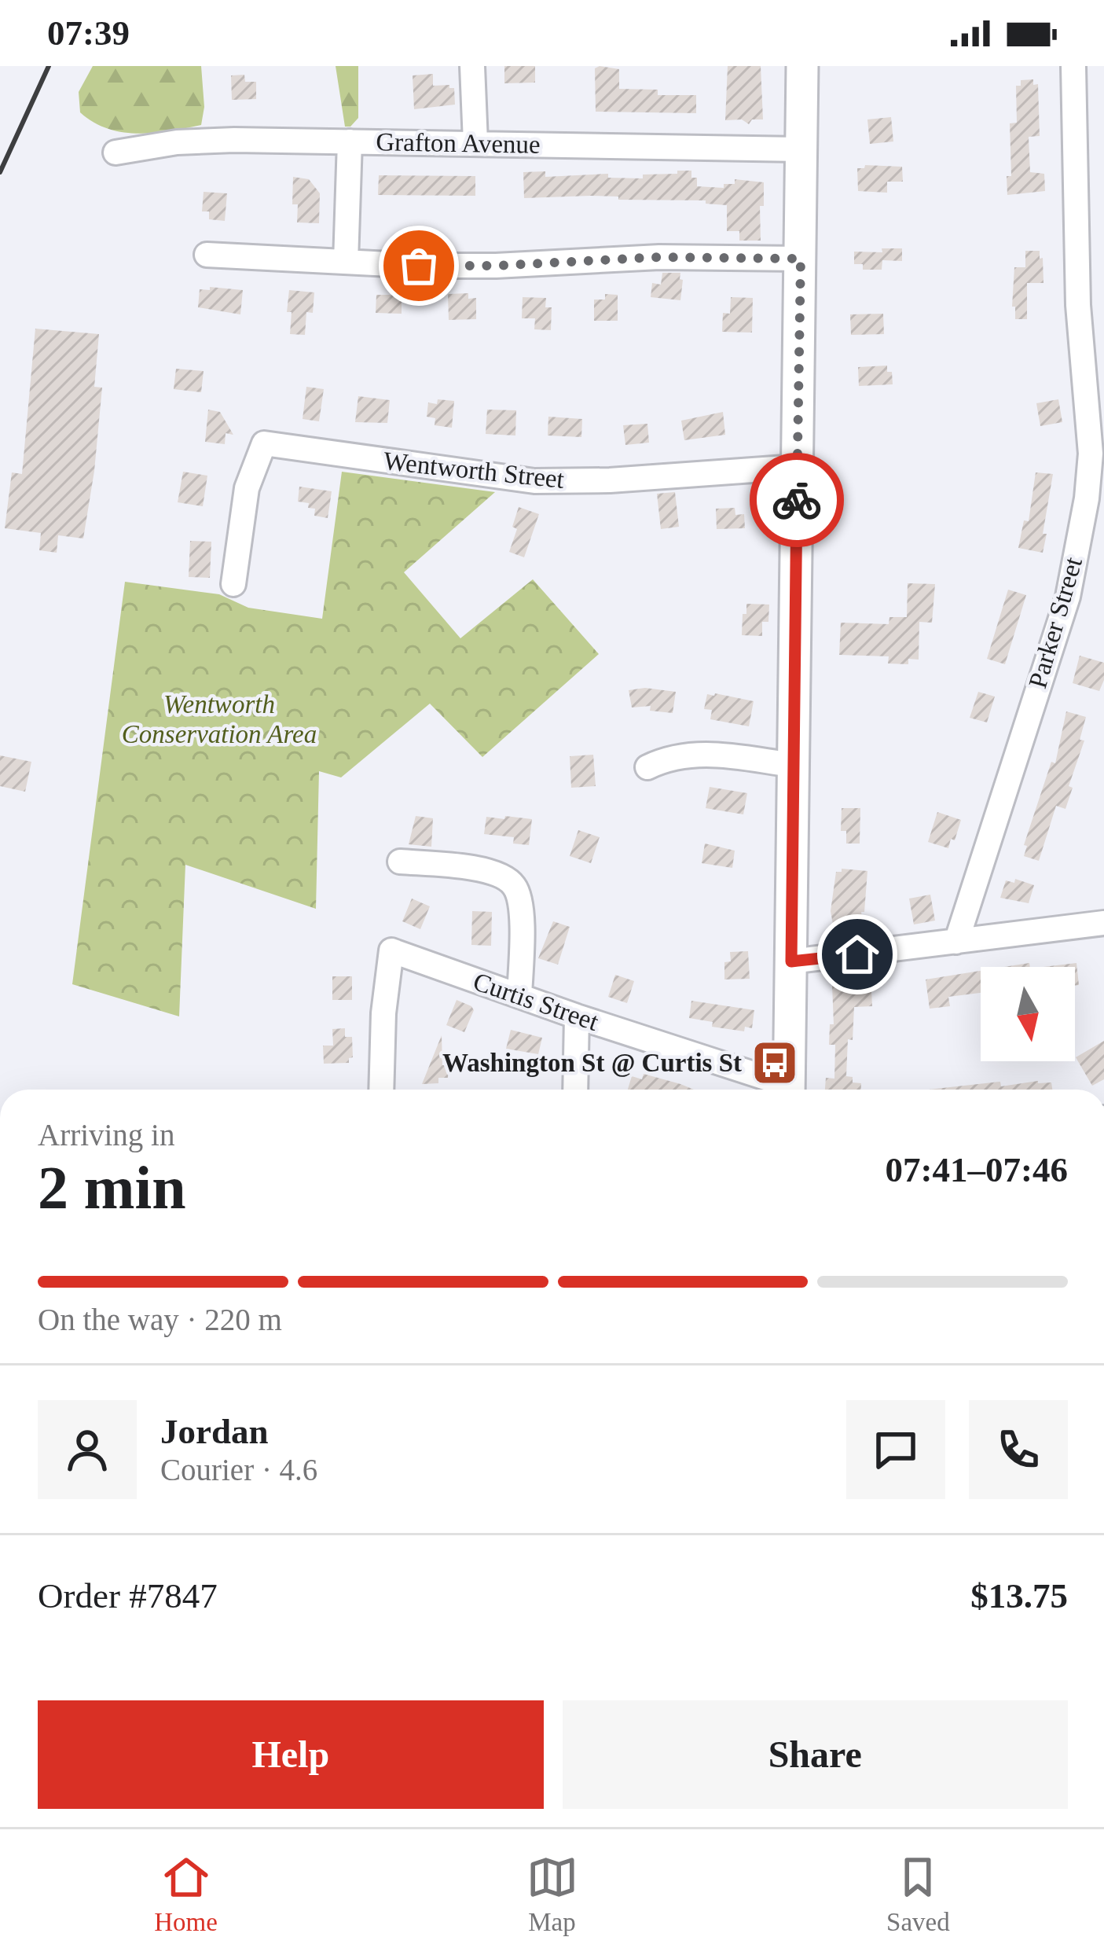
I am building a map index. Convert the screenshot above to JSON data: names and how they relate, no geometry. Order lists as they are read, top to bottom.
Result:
{
  "streets": {
    "street": [
      "Grafton Avenue",
      "Wentworth Street",
      "Parker Street",
      "Curtis Street"
    ]
  },
  "parks": ["Wentworth Conservation Area"],
  "places": {
    "bus stop": ["Washington St @ Curtis St"]
  },
  "north": "bottom",
  "page": {
    "status": "07:39",
    "heading": ["2 min", "Arriving in", "07:41–07:46"],
    "panel": [
      "Jordan",
      "Courier · 4.6",
      "Order #7847",
      "$13.75"
    ],
    "bar": "On the way · 220 m",
    "buttons": ["Help", "Share"],
    "tabs": ["Home", "Map", "Saved"]
  }
}
